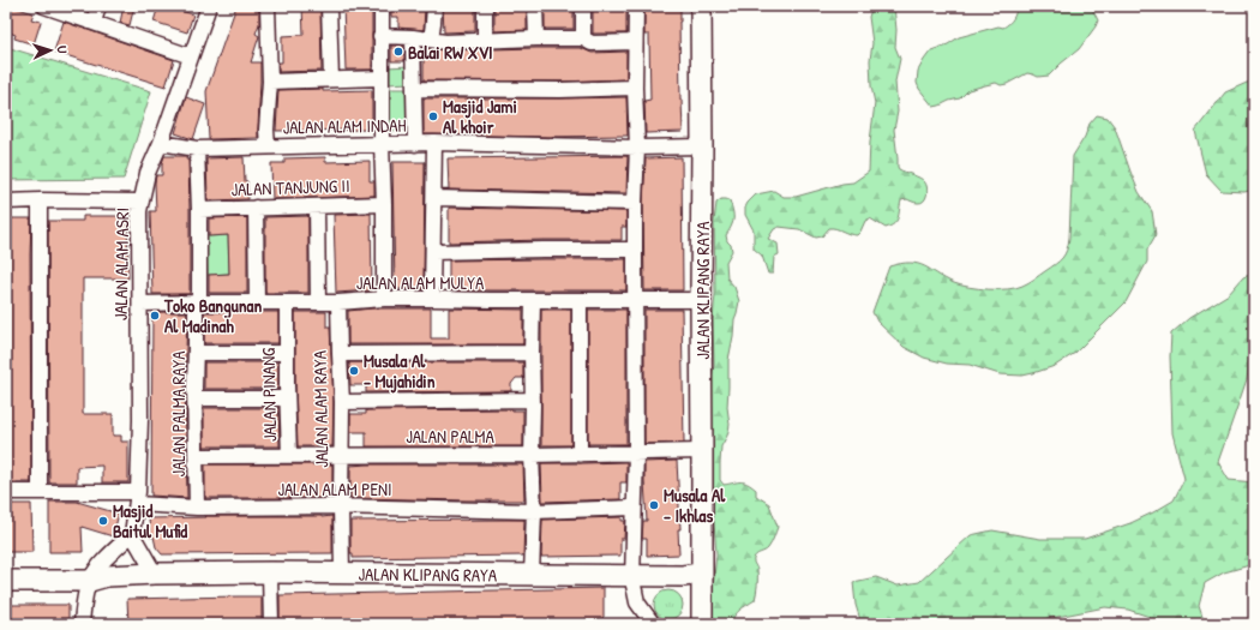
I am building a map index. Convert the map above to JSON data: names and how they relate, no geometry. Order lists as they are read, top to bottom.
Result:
{
  "streets": {
    "main road": ["JALAN KLIPANG RAYA"],
    "street": [
      "JALAN ALAM INDAH",
      "JALAN TANJUNG II",
      "JALAN ALAM ASRI",
      "JALAN ALAM MULYA",
      "JALAN PINANG",
      "JALAN ALAM RAYA",
      "JALAN PALMA RAYA",
      "JALAN PALMA",
      "JALAN ALAM PENI"
    ]
  },
  "crossings": [
    ["JALAN ALAM INDAH", "JALAN ALAM ASRI"],
    ["JALAN ALAM INDAH", "JALAN KLIPANG RAYA"],
    ["JALAN ALAM INDAH", "JALAN PALMA RAYA"],
    ["JALAN TANJUNG II", "JALAN PALMA RAYA"],
    ["JALAN ALAM ASRI", "JALAN ALAM MULYA"],
    ["JALAN ALAM ASRI", "JALAN ALAM PENI"],
    ["JALAN ALAM MULYA", "JALAN KLIPANG RAYA"],
    ["JALAN ALAM MULYA", "JALAN PINANG"],
    ["JALAN ALAM MULYA", "JALAN ALAM RAYA"],
    ["JALAN ALAM MULYA", "JALAN PALMA RAYA"],
    ["JALAN KLIPANG RAYA", "JALAN ALAM RAYA"],
    ["JALAN KLIPANG RAYA", "JALAN PALMA"],
    ["JALAN PINANG", "JALAN PALMA"],
    ["JALAN ALAM RAYA", "JALAN PALMA"],
    ["JALAN ALAM RAYA", "JALAN ALAM PENI"],
    ["JALAN PALMA RAYA", "JALAN PALMA"],
    ["JALAN PALMA RAYA", "JALAN ALAM PENI"]
  ],
  "places": [
    "Balai RW XVI",
    "Masjid Jami Al khoir",
    "Toko Bangunan Al Madinah",
    "Musala Al - Mujahidin",
    "Musala Al - Ikhlas",
    "Masjid Baitul Mufid"
  ],
  "north": "right"
}
